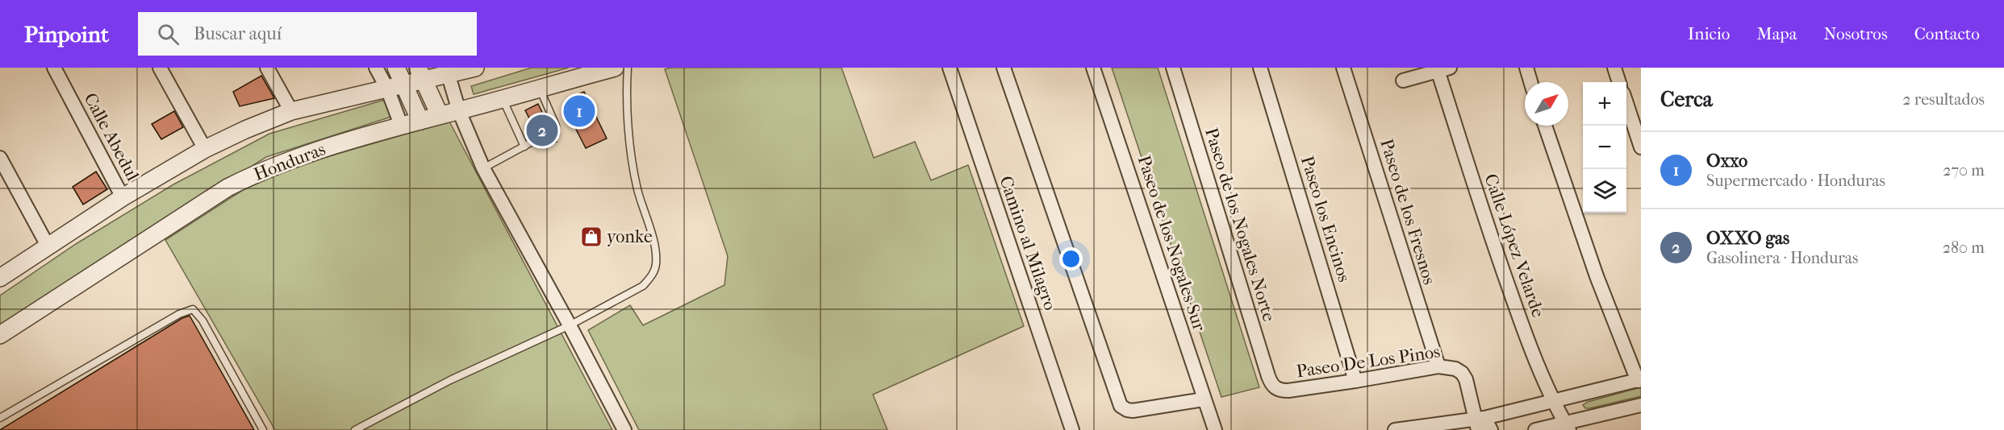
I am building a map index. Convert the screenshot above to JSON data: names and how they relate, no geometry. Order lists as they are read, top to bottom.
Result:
{
  "streets": {
    "street": [
      "Calle Abedul",
      "Honduras",
      "Paseo de los Fresnos",
      "Paseo los Encinos",
      "Paseo de los Nogales Norte",
      "Camino al Milagro",
      "Paseo de los Nogales Sur",
      "Calle López Velarde",
      "Paseo De Los Pinos"
    ]
  },
  "crossings": [
    ["Paseo de los Fresnos", "Paseo De Los Pinos"],
    ["Paseo los Encinos", "Paseo De Los Pinos"],
    ["Paseo de los Nogales Norte", "Paseo De Los Pinos"]
  ],
  "places": {
    "shop": ["yonke"]
  },
  "north": "top right",
  "page": {
    "header": "Pinpoint",
    "search": "Buscar aquí",
    "nav": [
      "Inicio",
      "Mapa",
      "Nosotros",
      "Contacto"
    ],
    "heading": ["Cerca", "2 resultados"],
    "map_buttons": ["+", "−"],
    "pins": ["1", "2"],
    "list": [
      {
        "mark": "1",
        "name": "Oxxo",
        "note": "Supermercado · Honduras",
        "value": "270 m"
      },
      {
        "mark": "2",
        "name": "OXXO gas",
        "note": "Gasolinera · Honduras",
        "value": "280 m"
      }
    ]
  }
}
